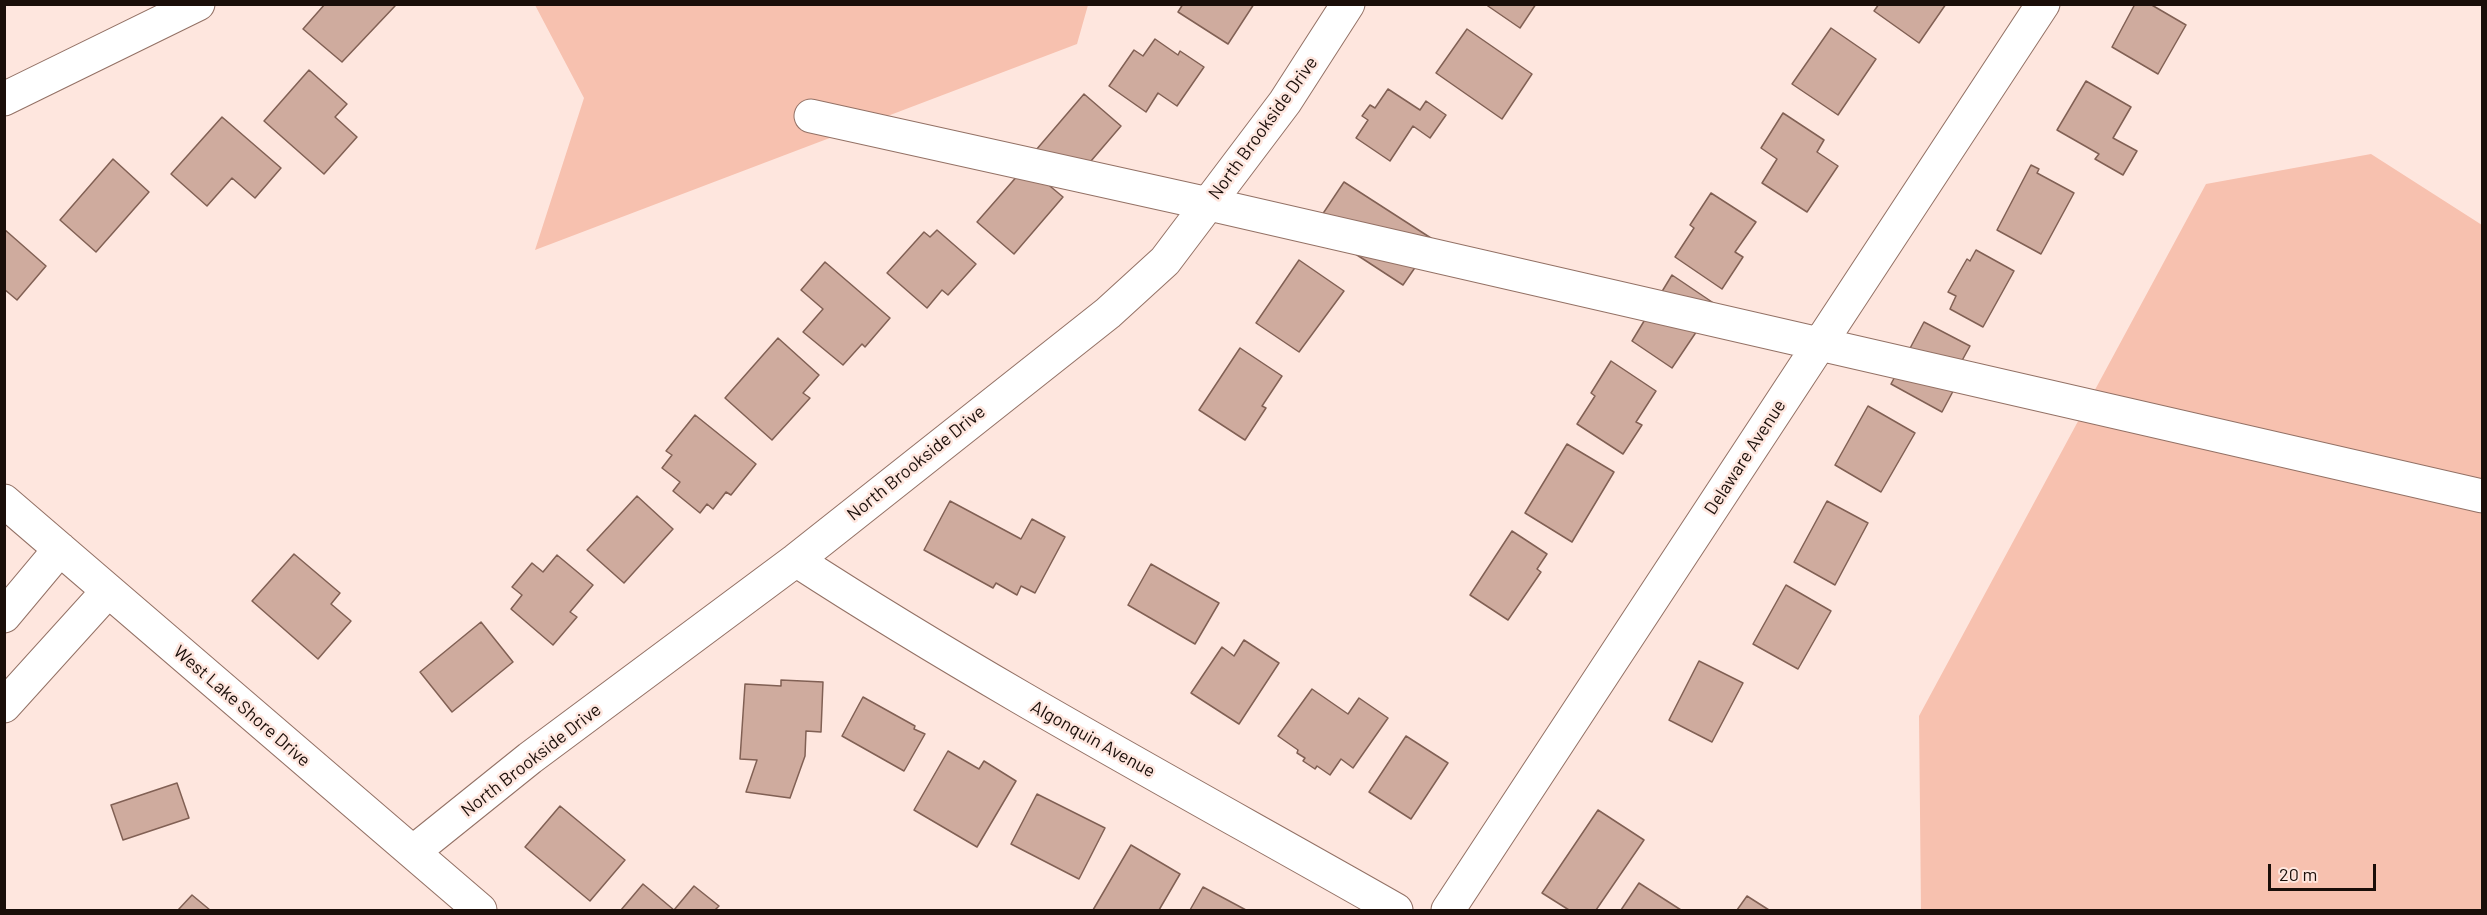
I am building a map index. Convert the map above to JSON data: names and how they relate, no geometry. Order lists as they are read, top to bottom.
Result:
{
  "streets": {
    "street": [
      "North Brookside Drive",
      "Delaware Avenue",
      "West Lake Shore Drive",
      "Algonquin Avenue"
    ]
  },
  "crossings": [
    ["North Brookside Drive", "West Lake Shore Drive"],
    ["North Brookside Drive", "Algonquin Avenue"]
  ],
  "scale_bar": "20 m"
}
